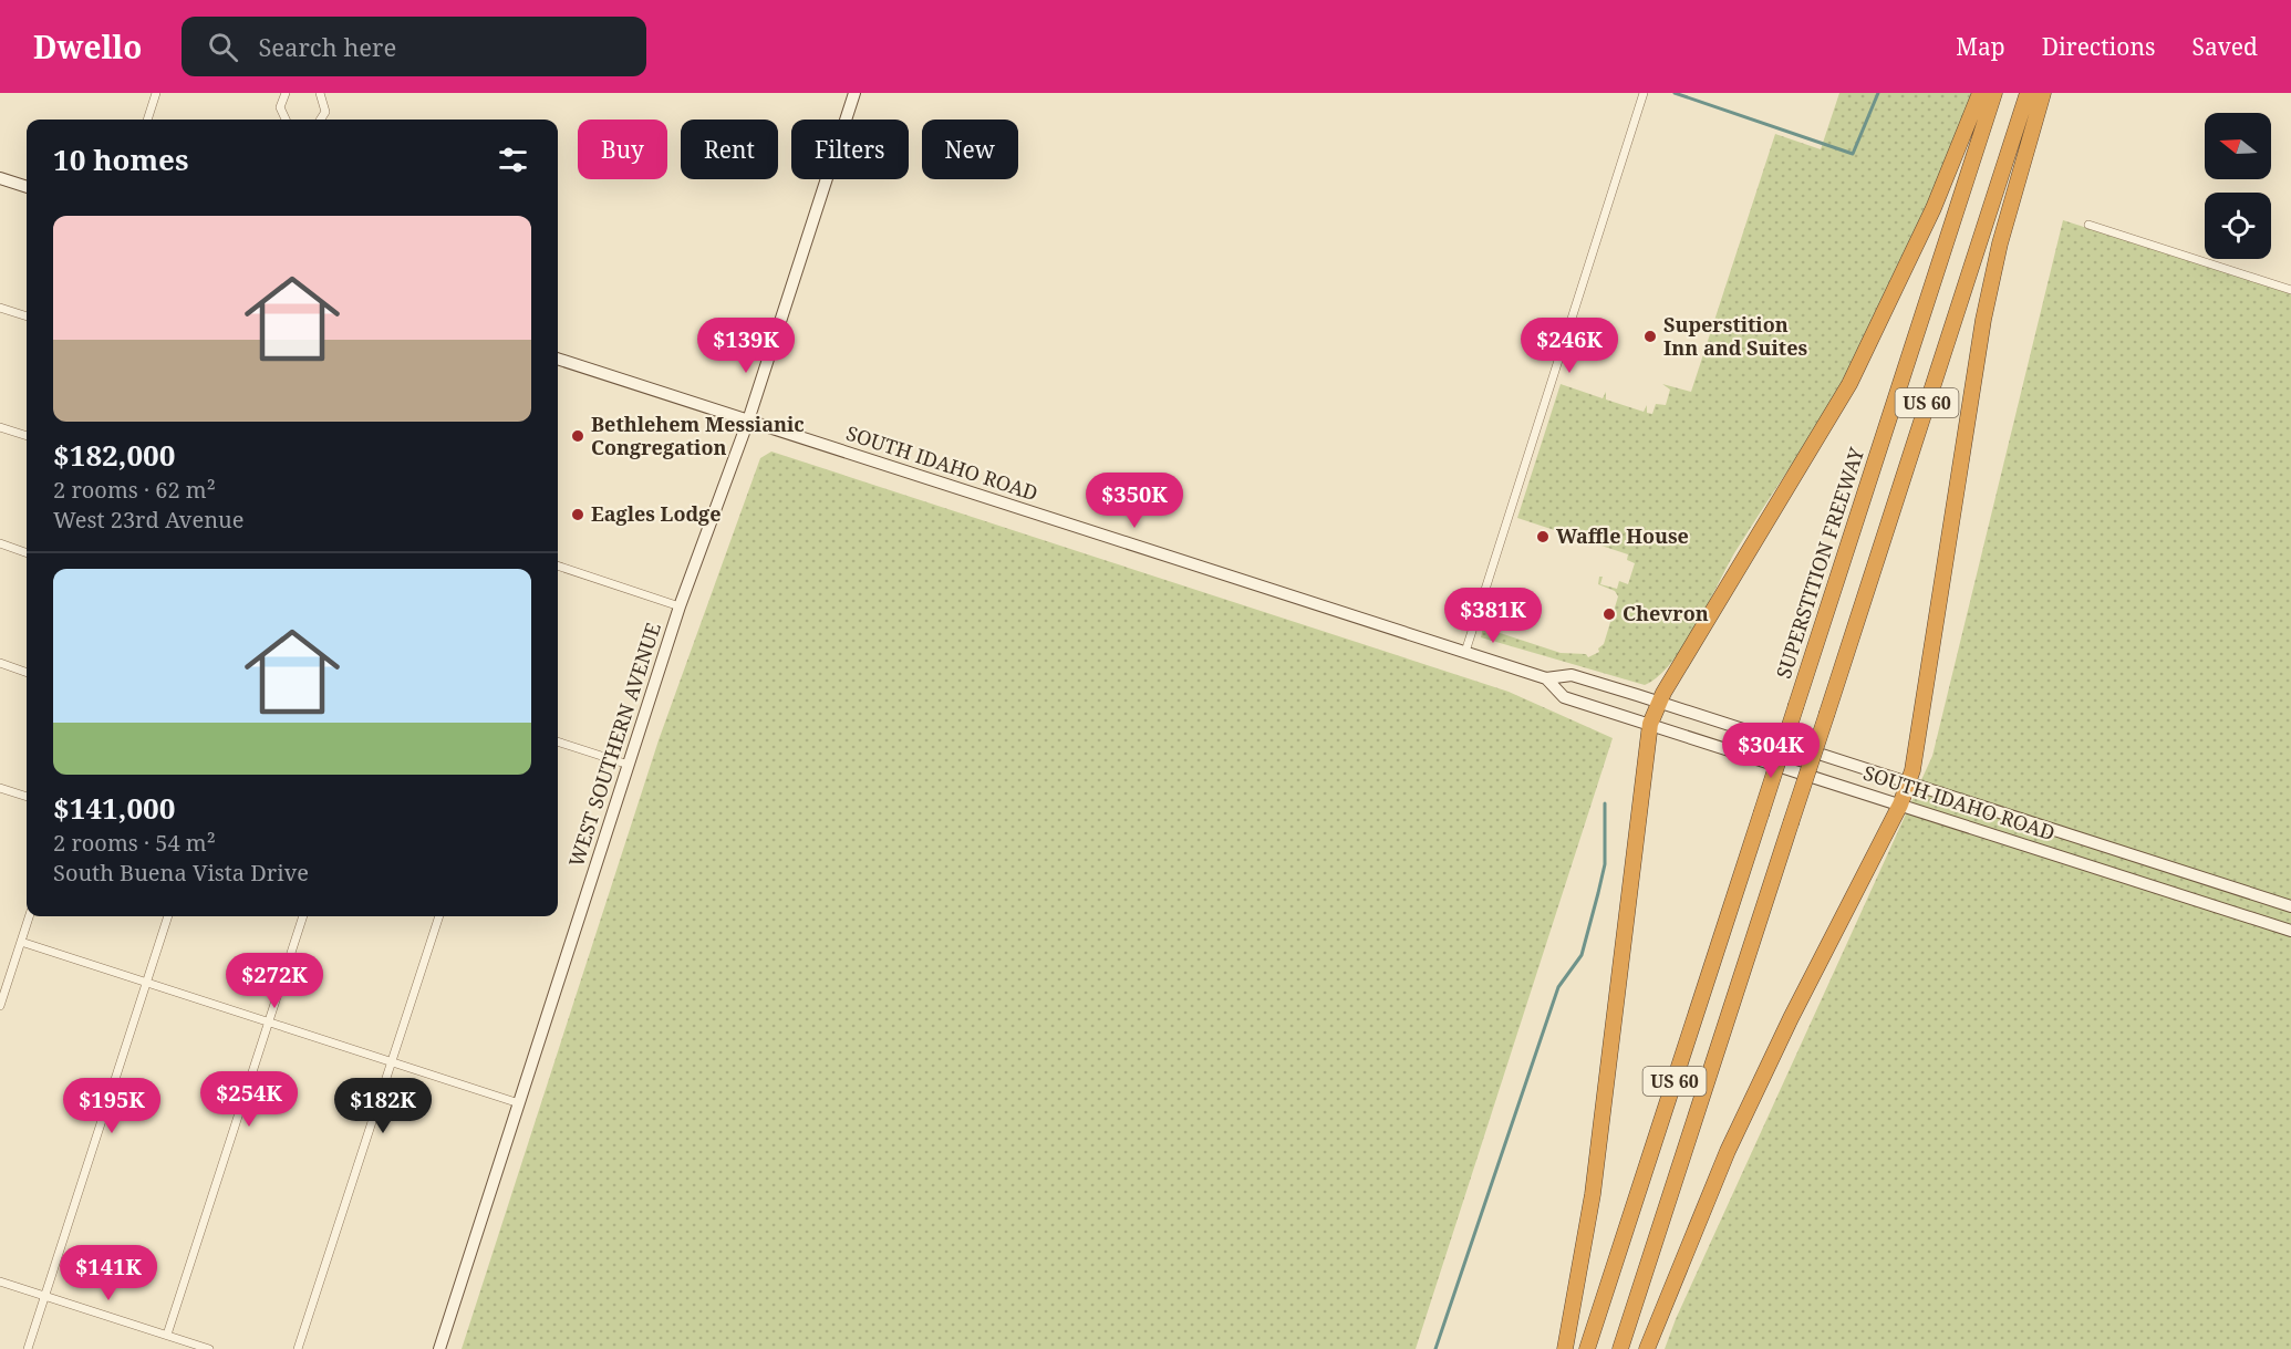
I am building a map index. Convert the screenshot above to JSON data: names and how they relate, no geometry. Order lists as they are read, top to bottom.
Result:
{
  "streets": {
    "highway": ["US 60", "SUPERSTITION FREEWAY"],
    "main road": ["SOUTH IDAHO ROAD", "WEST SOUTHERN AVENUE"]
  },
  "crossings": [
    ["SOUTH IDAHO ROAD", "WEST SOUTHERN AVENUE"]
  ],
  "places": [
    "Superstition Inn and Suites",
    "Bethlehem Messianic Congregation",
    "Eagles Lodge",
    "Waffle House",
    "Chevron"
  ],
  "north": "left",
  "page": {
    "header": "Dwello",
    "search": "Search here",
    "nav": ["Map", "Directions", "Saved"],
    "chip": [
      "Buy",
      "Rent",
      "Filters",
      "New"
    ],
    "heading": "10 homes",
    "list": [
      {
        "name": "$182,000",
        "note": "2 rooms · 62 m² · West 23rd Avenue"
      },
      {
        "name": "$141,000",
        "note": "2 rooms · 54 m² · South Buena Vista Drive"
      }
    ],
    "price": [
      "$139K",
      "$246K",
      "$350K",
      "$381K",
      "$304K",
      "$272K",
      "$254K",
      "$195K",
      "$182K",
      "$141K"
    ]
  }
}
